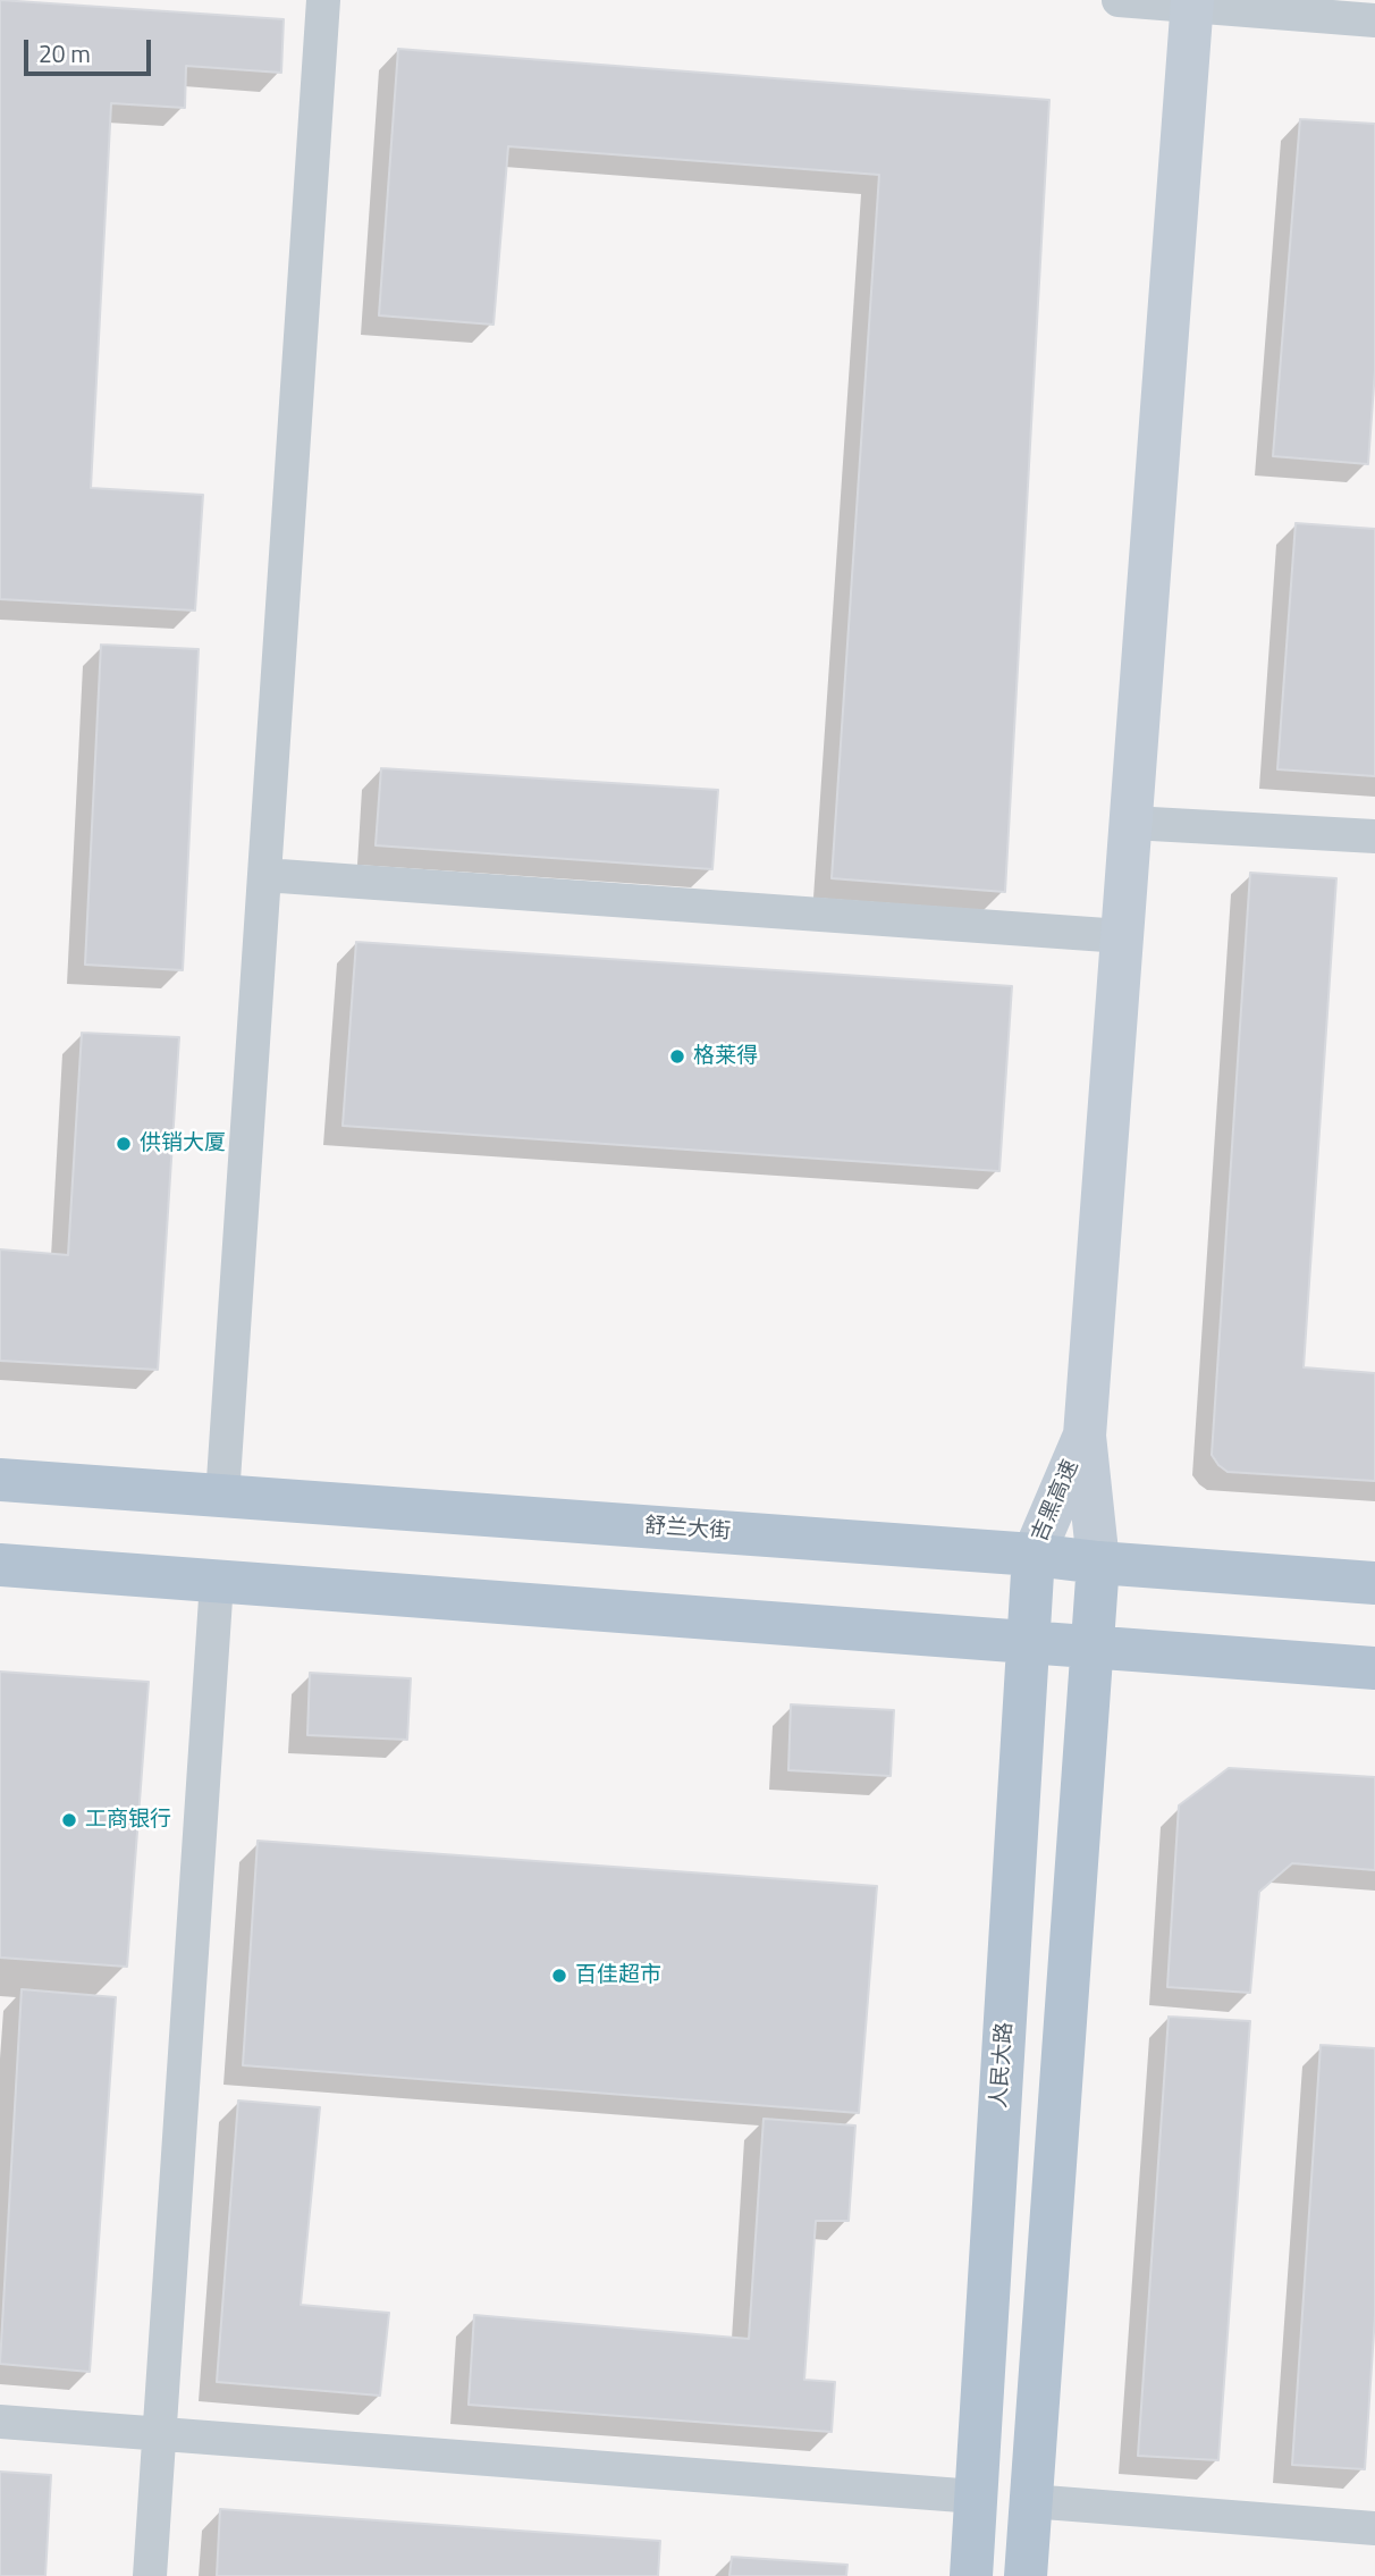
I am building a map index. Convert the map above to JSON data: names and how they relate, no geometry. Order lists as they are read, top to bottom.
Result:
{
  "streets": {
    "main road": ["吉黑高速", "舒兰大街", "人民大路"]
  },
  "crossings": [
    ["吉黑高速", "舒兰大街"],
    ["吉黑高速", "人民大路"],
    ["舒兰大街", "人民大路"]
  ],
  "places": [
    "格莱得",
    "供销大厦",
    "工商银行",
    "百佳超市"
  ],
  "scale_bar": "20 m"
}
